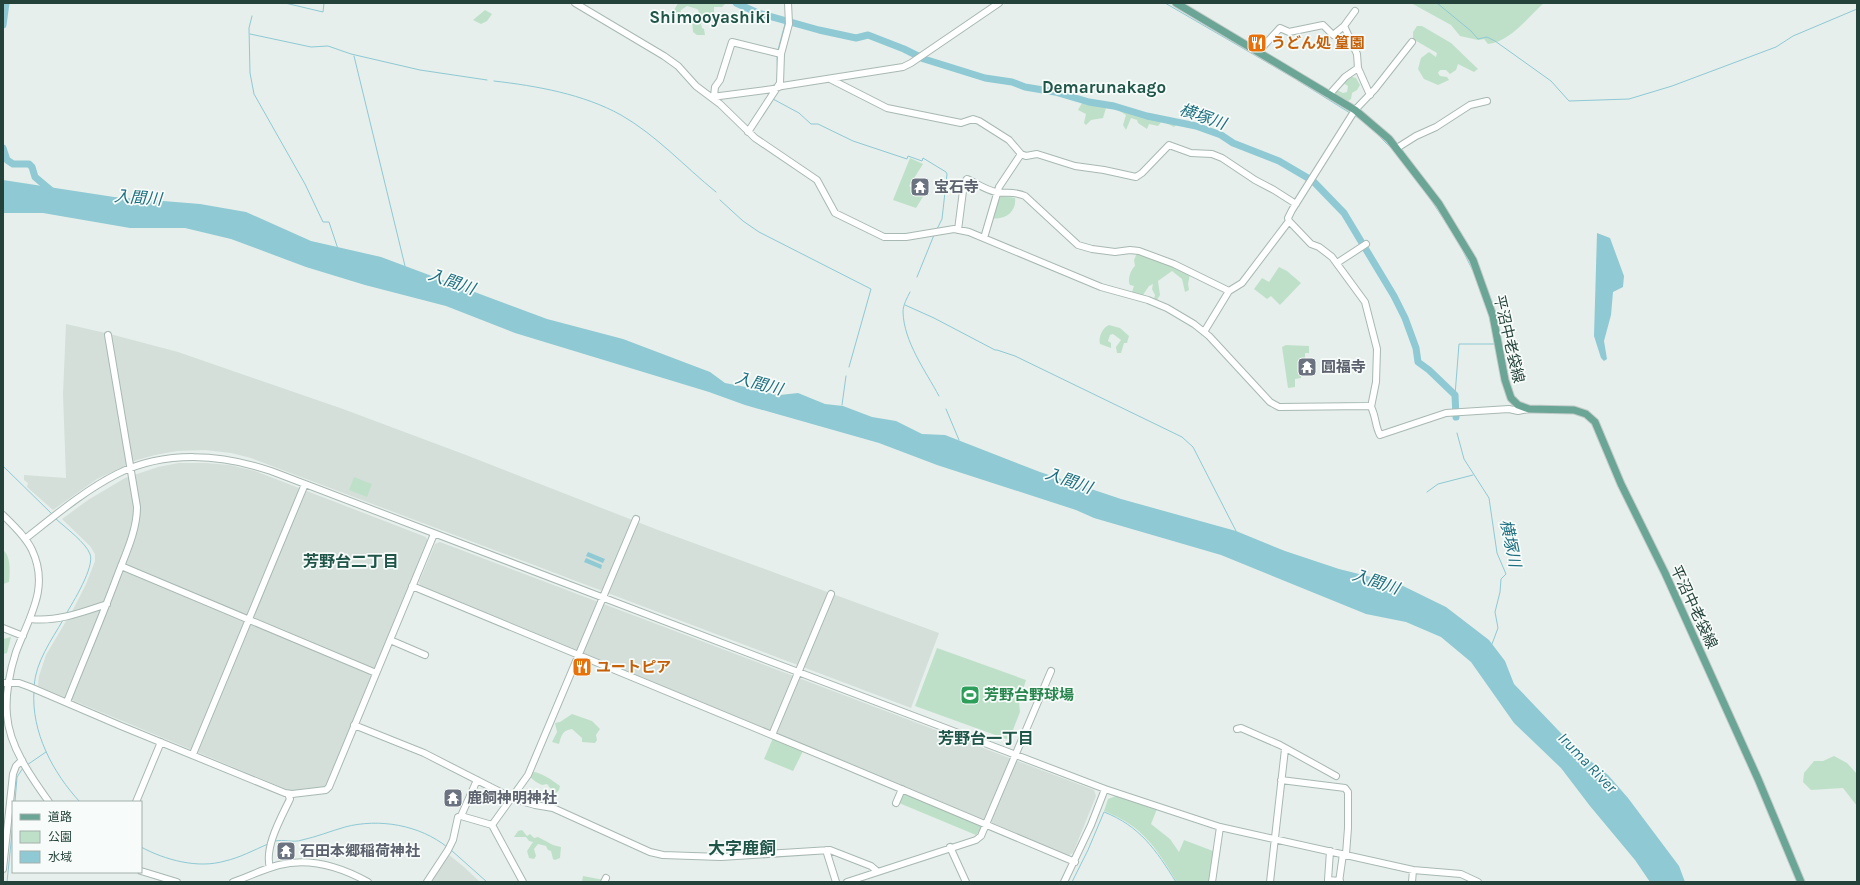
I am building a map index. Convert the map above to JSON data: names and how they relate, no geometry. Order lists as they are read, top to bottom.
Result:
{
  "streets": {
    "main road": ["平沼中老袋線"]
  },
  "districts": [
    "Shimooyashiki",
    "Demarunakago",
    "芳野台二丁目",
    "芳野台一丁目",
    "大字鹿飼"
  ],
  "water": ["横塚川", "入間川", "Iruma River"],
  "places": {
    "restaurant": ["うどん処 篁園", "ユートピア"],
    "temple": [
      "宝石寺",
      "圓福寺",
      "鹿飼神明神社",
      "石田本郷稲荷神社"
    ],
    "sports": ["芳野台野球場"]
  },
  "legend": ["道路", "公園", "水域"]
}
